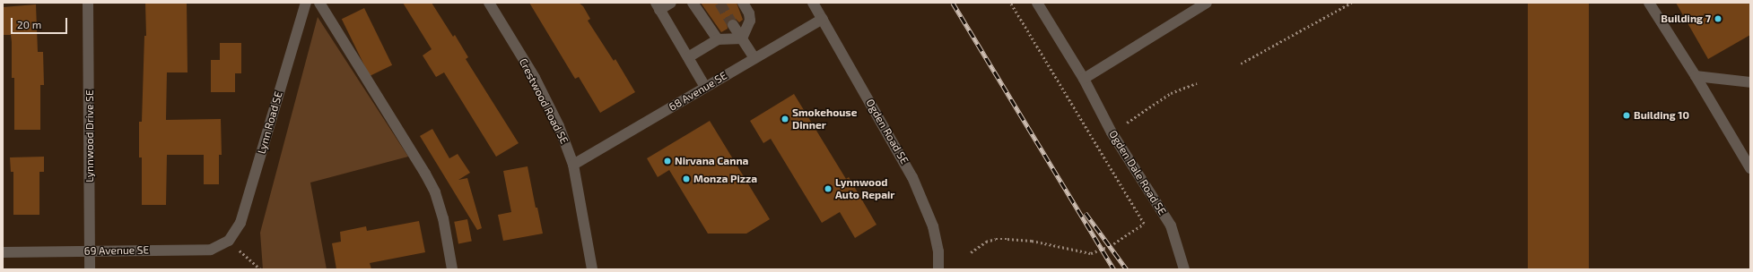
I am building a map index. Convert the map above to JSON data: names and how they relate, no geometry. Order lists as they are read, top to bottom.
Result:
{
  "streets": {
    "street": [
      "68 Avenue SE",
      "Crestwood Road SE",
      "Lynn Road SE",
      "Ogden Road SE",
      "Lynnwood Drive SE",
      "Ogden Dale Road SE",
      "69 Avenue SE"
    ]
  },
  "crossings": [
    ["68 Avenue SE", "Crestwood Road SE"],
    ["68 Avenue SE", "Ogden Road SE"],
    ["Lynn Road SE", "69 Avenue SE"],
    ["Lynnwood Drive SE", "69 Avenue SE"]
  ],
  "places": [
    "Building 7",
    "Building 10",
    "Smokehouse Dinner",
    "Nirvana Canna",
    "Monza Pizza",
    "Lynnwood Auto Repair"
  ],
  "scale_bar": "20 m"
}
